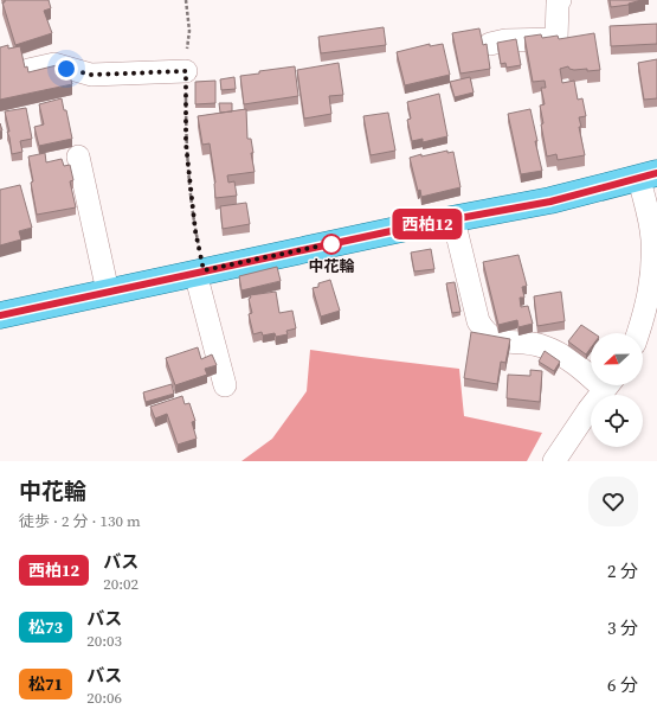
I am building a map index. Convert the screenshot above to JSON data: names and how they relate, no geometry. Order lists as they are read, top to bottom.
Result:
{
  "places": ["中花輪"],
  "lines": ["bus line 西柏12"],
  "north": "left",
  "page": {
    "on_map": "西柏12",
    "heading": ["中花輪", "徒歩 · 2 分 · 130 m"],
    "list": [
      {
        "mark": "西柏12",
        "name": "バス",
        "note": "20:02",
        "value": "2 分"
      },
      {
        "mark": "松73",
        "name": "バス",
        "note": "20:03",
        "value": "3 分"
      },
      {
        "mark": "松71",
        "name": "バス",
        "note": "20:06",
        "value": "6 分"
      }
    ]
  }
}
